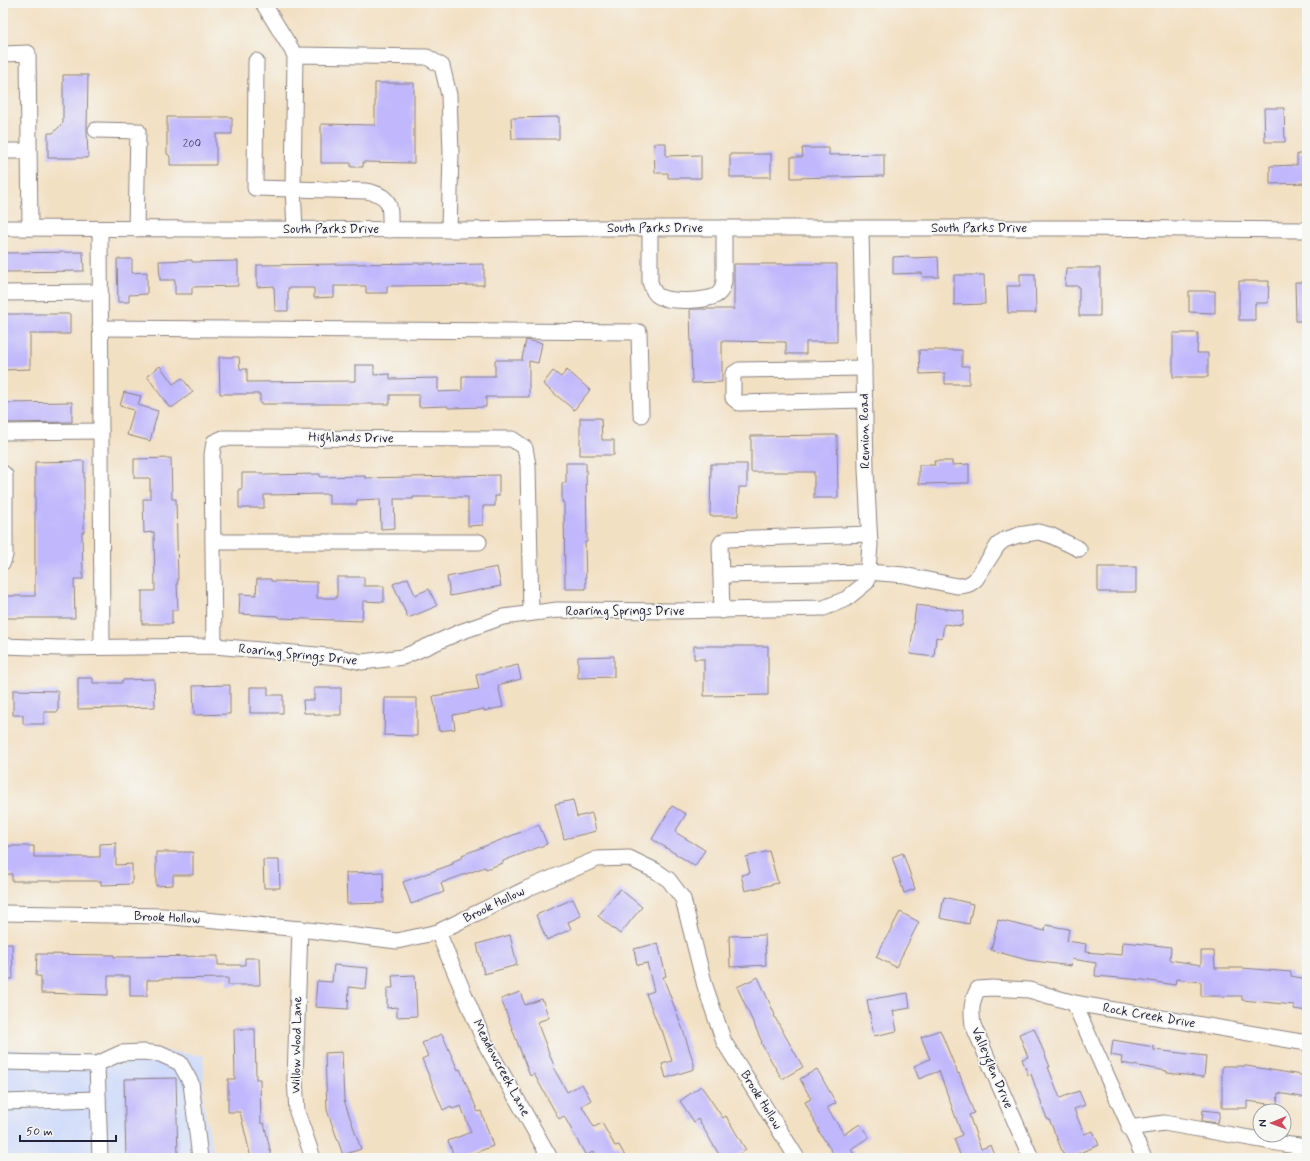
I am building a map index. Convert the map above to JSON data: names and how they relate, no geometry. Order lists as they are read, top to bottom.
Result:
{
  "streets": {
    "street": [
      "South Parks Drive",
      "Reunion Road",
      "Highlands Drive",
      "Roaring Springs Drive",
      "Brook Hollow",
      "Rock Creek Drive",
      "Willow Wood Lane",
      "Meadowcreek Lane",
      "Valleyglen Drive"
    ]
  },
  "crossings": [
    ["South Parks Drive", "Reunion Road"],
    ["Reunion Road", "Roaring Springs Drive"],
    ["Highlands Drive", "Roaring Springs Drive"],
    ["Brook Hollow", "Willow Wood Lane"],
    ["Brook Hollow", "Meadowcreek Lane"],
    ["Rock Creek Drive", "Valleyglen Drive"]
  ],
  "house_numbers": ["200"],
  "scale_bar": "50 m",
  "north": "left"
}
